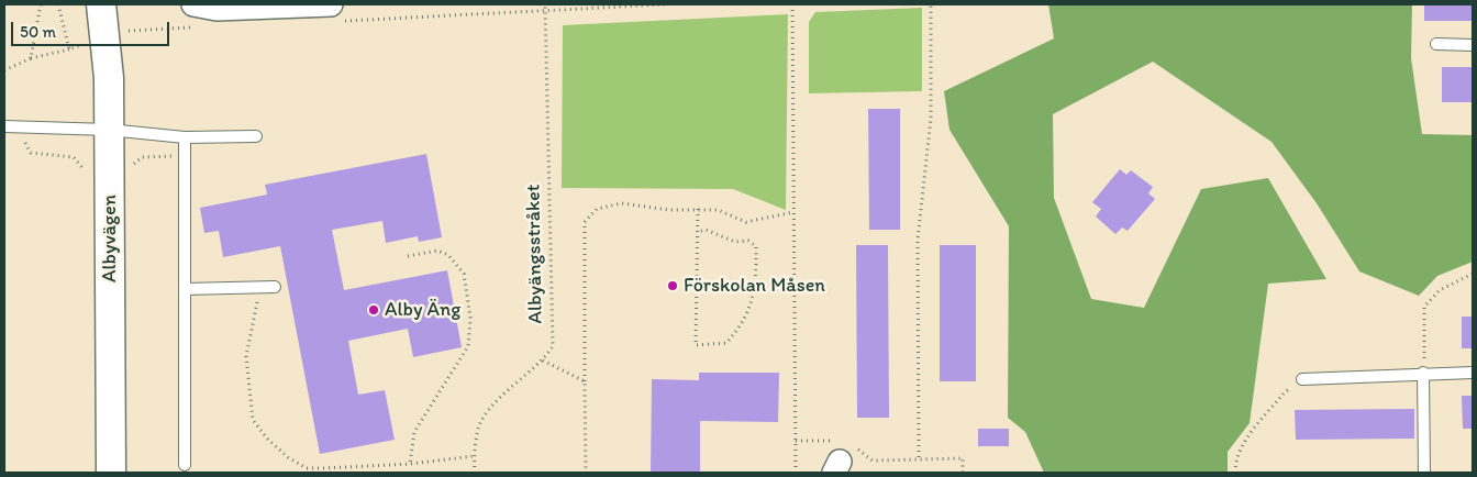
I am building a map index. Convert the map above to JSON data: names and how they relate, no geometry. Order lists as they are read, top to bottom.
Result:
{
  "streets": {
    "street": ["Albyvägen"],
    "path": ["Albyängsstråket"]
  },
  "places": ["Förskolan Måsen", "Alby Äng"],
  "scale_bar": "50 m"
}
